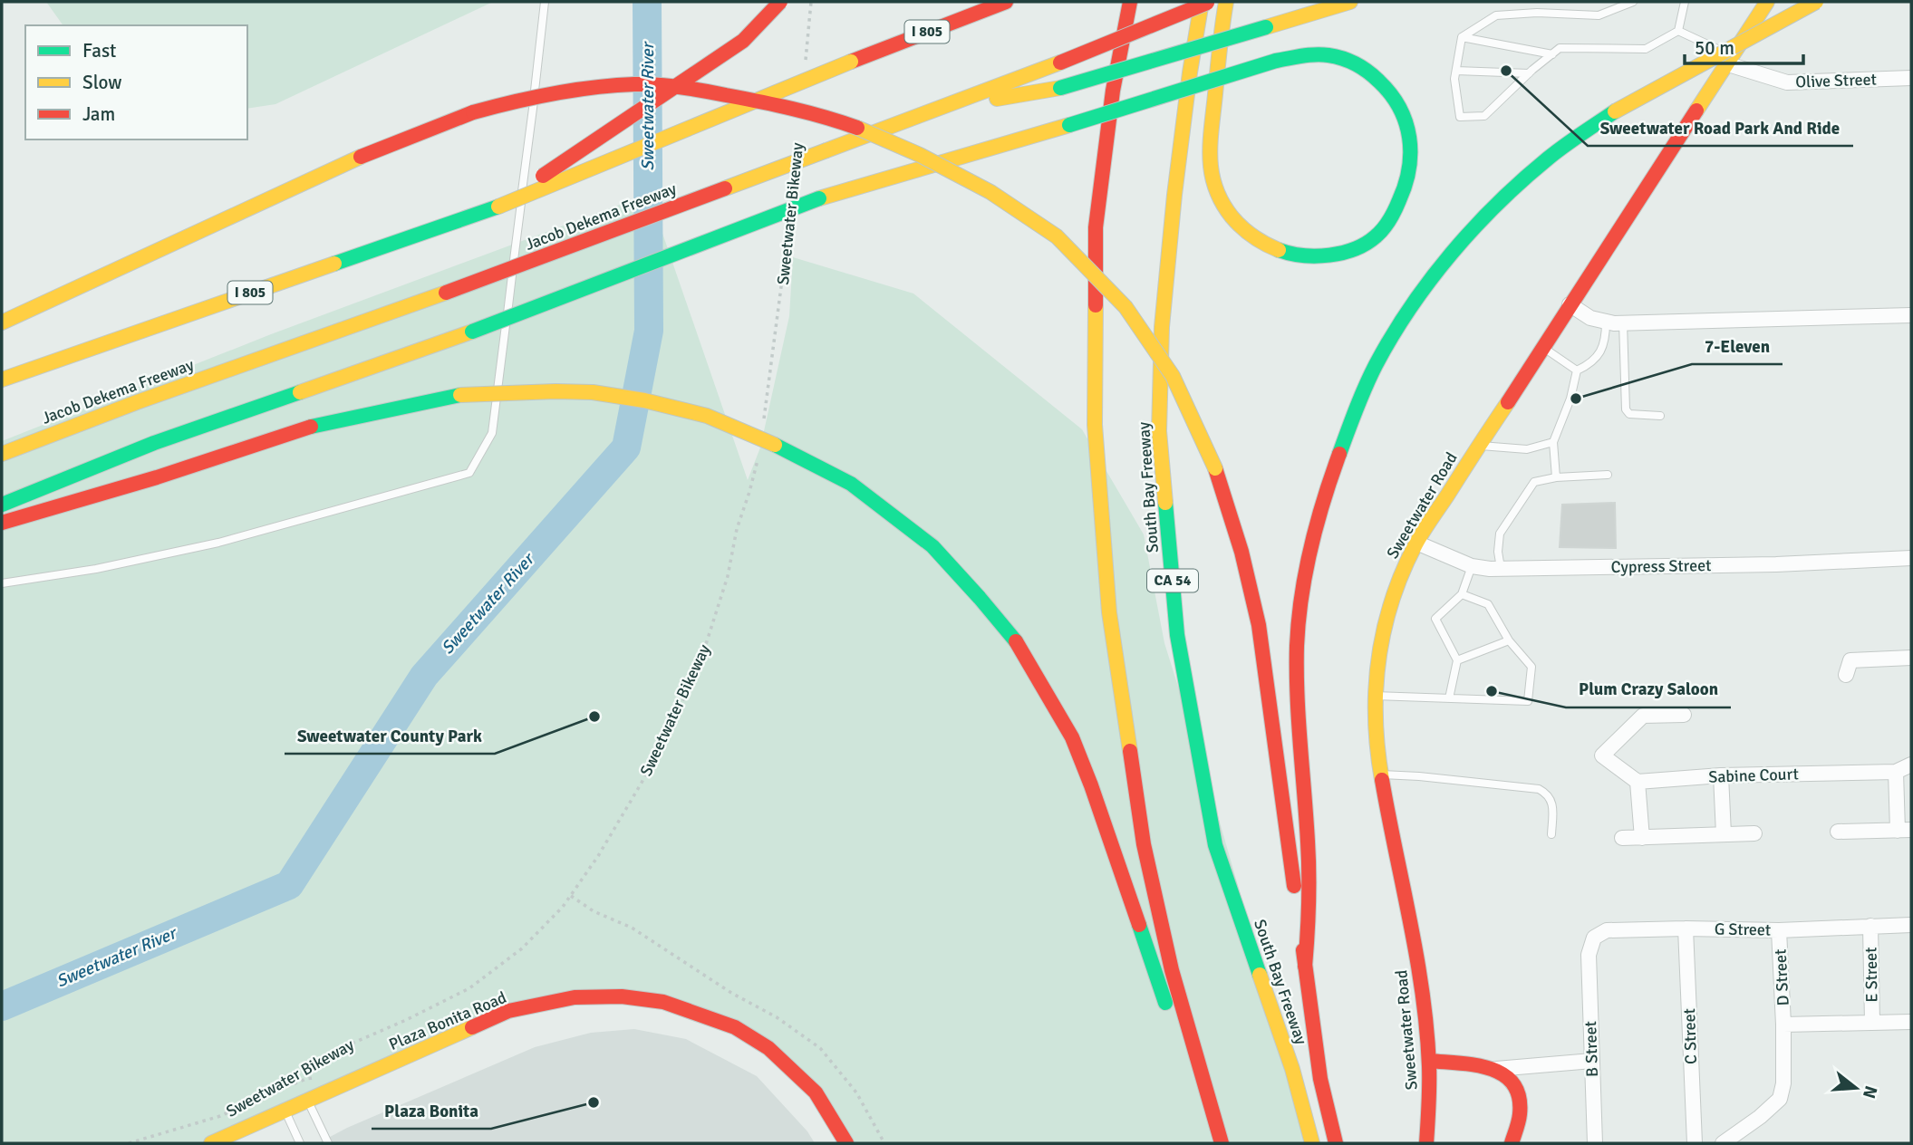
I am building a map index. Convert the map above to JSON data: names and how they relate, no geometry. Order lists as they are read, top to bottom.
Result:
{
  "streets": {
    "main road": [
      "I 805",
      "Jacob Dekema Freeway",
      "South Bay Freeway",
      "Sweetwater Road",
      "CA 54",
      "Plaza Bonita Road"
    ],
    "street": [
      "Olive Street",
      "Cypress Street",
      "Sabine Court",
      "G Street",
      "E Street",
      "D Street",
      "C Street",
      "B Street"
    ],
    "path": ["Sweetwater Bikeway"]
  },
  "crossings": [
    ["Olive Street", "Sweetwater Road"],
    ["Sweetwater Road", "Cypress Street"],
    ["G Street", "E Street"],
    ["G Street", "D Street"],
    ["G Street", "C Street"],
    ["G Street", "B Street"]
  ],
  "water": ["Sweetwater River"],
  "places": [
    "Sweetwater Road Park And Ride",
    "7-Eleven",
    "Plum Crazy Saloon",
    "Sweetwater County Park",
    "Plaza Bonita"
  ],
  "legend": ["Fast", "Slow", "Jam"],
  "scale_bar": "50 m",
  "north": "right"
}
